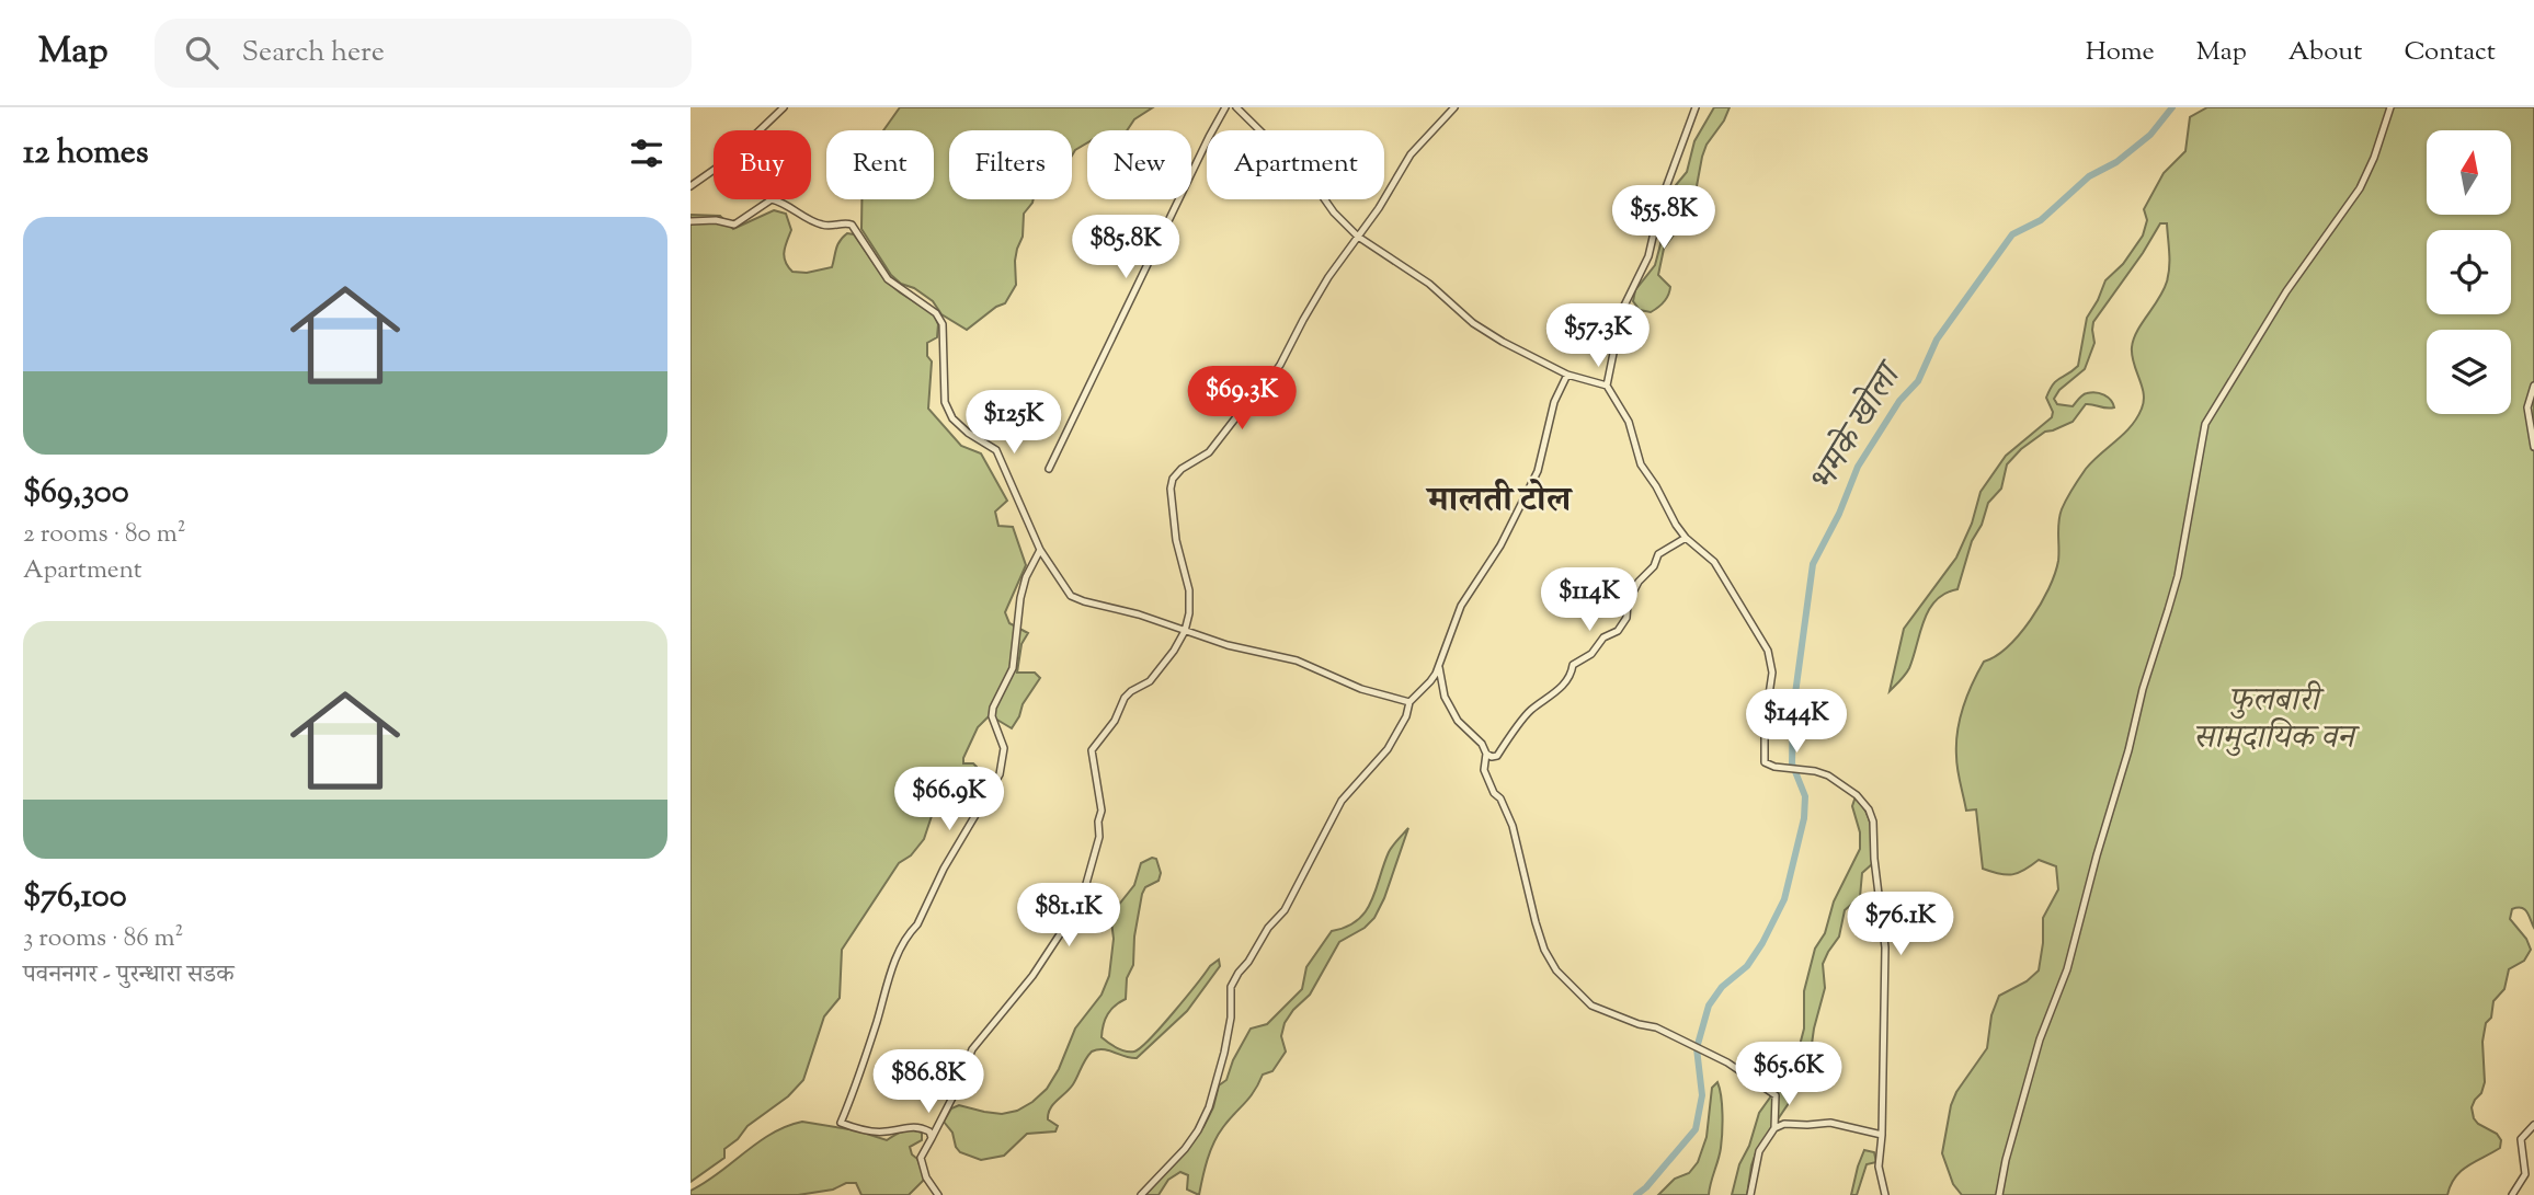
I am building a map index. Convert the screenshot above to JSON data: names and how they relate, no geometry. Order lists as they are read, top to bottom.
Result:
{
  "districts": ["मालती टोल"],
  "water": ["भमके खोला"],
  "parks": ["फुलबारी सामुदायिक वन"],
  "north": "top",
  "page": {
    "header": "Map",
    "search": "Search here",
    "nav": [
      "Home",
      "Map",
      "About",
      "Contact"
    ],
    "heading": "12 homes",
    "chip": [
      "Buy",
      "Rent",
      "Filters",
      "New",
      "Apartment"
    ],
    "price": [
      "$55.8K",
      "$85.8K",
      "$57.3K",
      "$69.3K",
      "$125K",
      "$114K",
      "$144K",
      "$66.9K",
      "$81.1K",
      "$76.1K",
      "$65.6K",
      "$86.8K"
    ],
    "list": [
      {
        "name": "$69,300",
        "note": "2 rooms · 80 m² · Apartment"
      },
      {
        "name": "$76,100",
        "note": "3 rooms · 86 m² · पवननगर - पुरन्धारा सडक"
      }
    ]
  }
}
